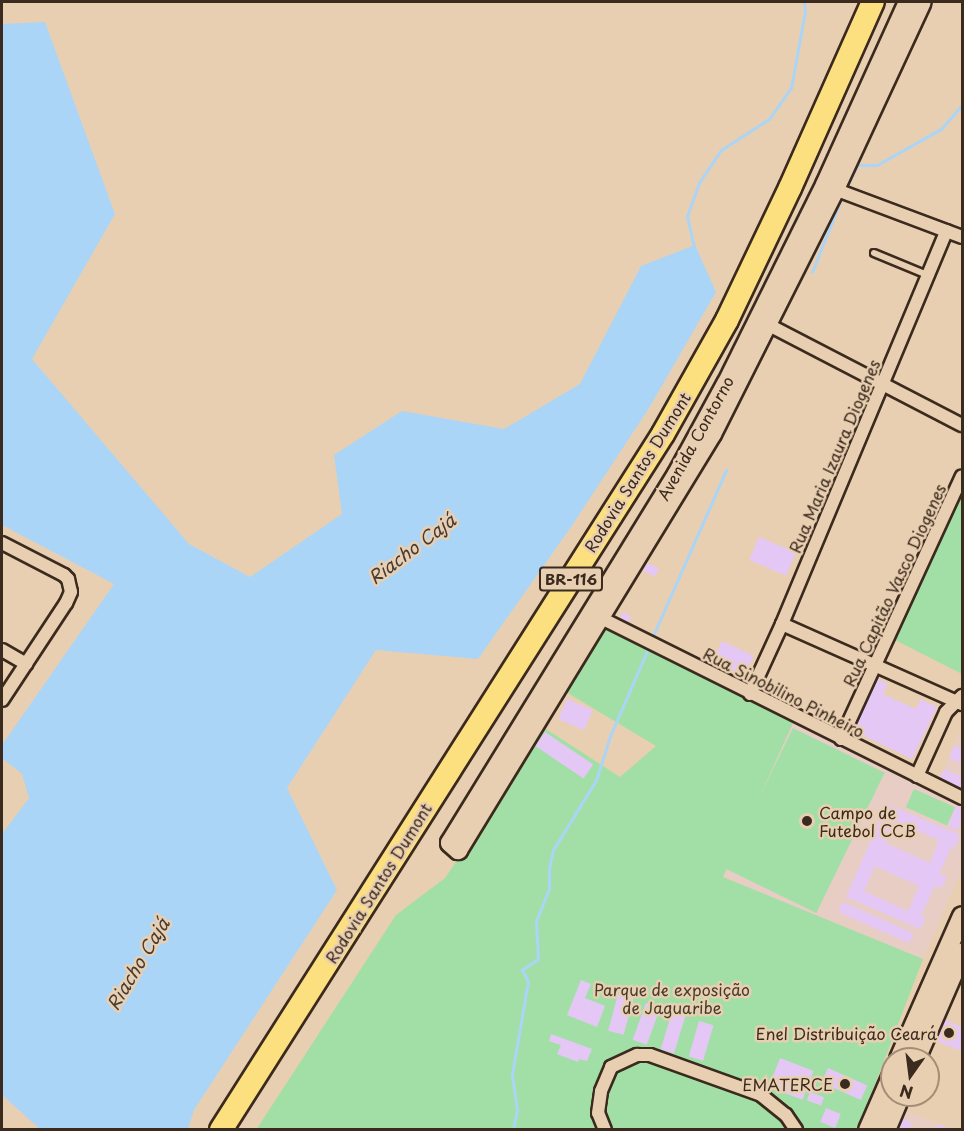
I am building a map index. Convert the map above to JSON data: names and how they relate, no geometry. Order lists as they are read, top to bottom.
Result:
{
  "streets": {
    "highway": ["Rodovia Santos Dumont", "BR-116"],
    "street": ["Rua Maria Izaura Diogenes", "Rua Capitão Vasco Diogenes", "Rua Sinobilino Pinheiro"]
  },
  "crossings": [
    ["Rua Maria Izaura Diogenes", "Rua Sinobilino Pinheiro"],
    ["Rua Capitão Vasco Diogenes", "Rua Sinobilino Pinheiro"]
  ],
  "water": ["Riacho Cajá"],
  "parks": ["Parque de exposição de Jaguaribe"],
  "places": ["Campo de Futebol CCB", "Enel Distribuição Ceará", "EMATERCE"],
  "north": "bottom"
}
